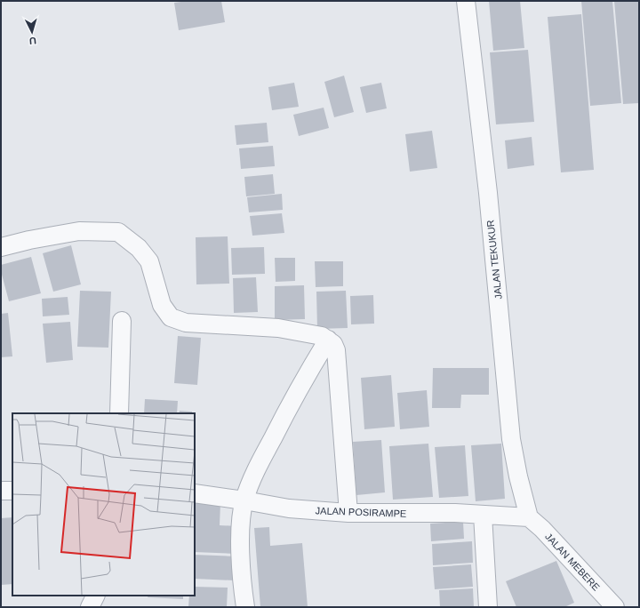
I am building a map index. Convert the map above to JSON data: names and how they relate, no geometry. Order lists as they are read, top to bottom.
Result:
{
  "streets": {
    "street": ["JALAN TEKUKUR", "JALAN POSIRAMPE", "JALAN MEBERE"]
  },
  "crossings": [
    ["JALAN TEKUKUR", "JALAN POSIRAMPE"],
    ["JALAN TEKUKUR", "JALAN MEBERE"],
    ["JALAN POSIRAMPE", "JALAN MEBERE"]
  ],
  "north": "bottom"
}
